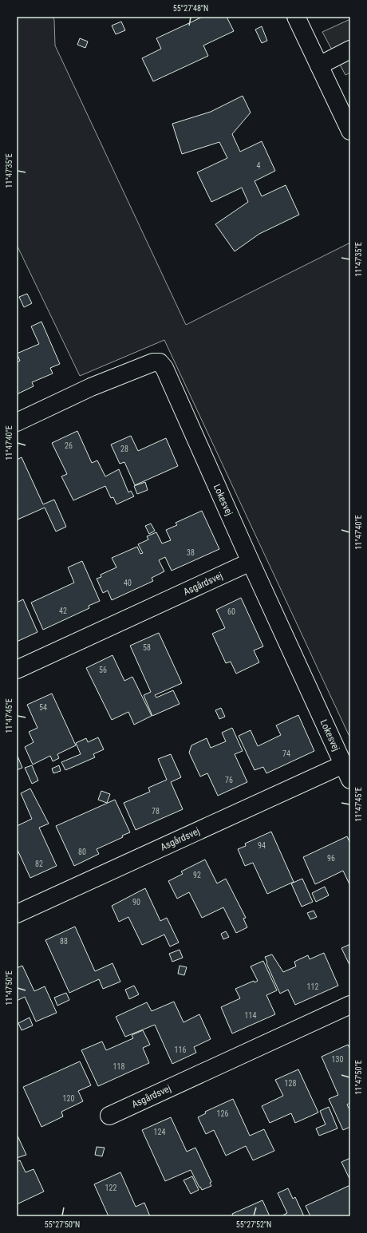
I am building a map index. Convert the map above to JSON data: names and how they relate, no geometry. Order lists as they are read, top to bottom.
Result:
{
  "streets": {
    "street": ["Lokesvej", "Asgårdsvej"]
  },
  "crossings": [
    ["Lokesvej", "Asgårdsvej"]
  ],
  "house_numbers": [
    "4",
    "26",
    "28",
    "38",
    "40",
    "42",
    "60",
    "58",
    "56",
    "54",
    "74",
    "76",
    "78",
    "94",
    "80",
    "96",
    "82",
    "92",
    "90",
    "88",
    "112",
    "114",
    "116",
    "130",
    "118",
    "128",
    "120",
    "126",
    "124",
    "122"
  ],
  "coordinates": [
    "55°27'48\"N",
    "11°47'35\"E",
    "11°47'40\"E",
    "11°47'45\"E",
    "11°47'50\"E",
    "55°27'50\"N",
    "55°27'52\"N"
  ]
}
